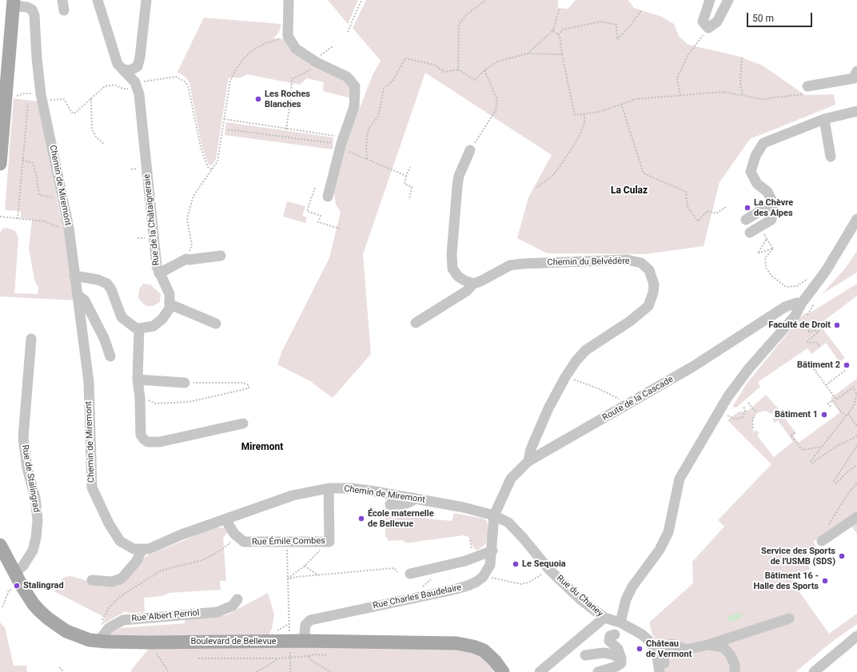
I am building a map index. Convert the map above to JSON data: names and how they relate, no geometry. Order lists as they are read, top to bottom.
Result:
{
  "streets": {
    "main road": ["Boulevard de Bellevue"],
    "street": [
      "Chemin de Miremont",
      "Rue de la Châtaigneraie",
      "Chemin du Belvédère",
      "Route de la Cascade",
      "Rue de Stalingrad",
      "Rue Émile Combes",
      "Rue du Chaney",
      "Rue Charles Baudelaire",
      "Rue Albert Perriol"
    ]
  },
  "crossings": [
    ["Chemin de Miremont", "Route de la Cascade"],
    ["Chemin de Miremont", "Rue Émile Combes"],
    ["Chemin de Miremont", "Rue du Chaney"],
    ["Chemin de Miremont", "Rue Charles Baudelaire"],
    ["Chemin du Belvédère", "Route de la Cascade"],
    ["Route de la Cascade", "Rue du Chaney"],
    ["Route de la Cascade", "Rue Charles Baudelaire"],
    ["Rue de Stalingrad", "Boulevard de Bellevue"],
    ["Rue du Chaney", "Rue Charles Baudelaire"],
    ["Rue Charles Baudelaire", "Boulevard de Bellevue"],
    ["Rue Albert Perriol", "Boulevard de Bellevue"]
  ],
  "districts": ["La Culaz", "Miremont"],
  "places": [
    "Les Roches Blanches",
    "La Chèvre des Alpes",
    "Faculté de Droit",
    "Bâtiment 2",
    "Bâtiment 1",
    "École maternelle de Bellevue",
    "Service des Sports de l'USMB (SDS)",
    "Le Sequoia",
    "Bâtiment 16 - Halle des Sports",
    "Stalingrad",
    "Château de Vermont"
  ],
  "scale_bar": "50 m"
}
